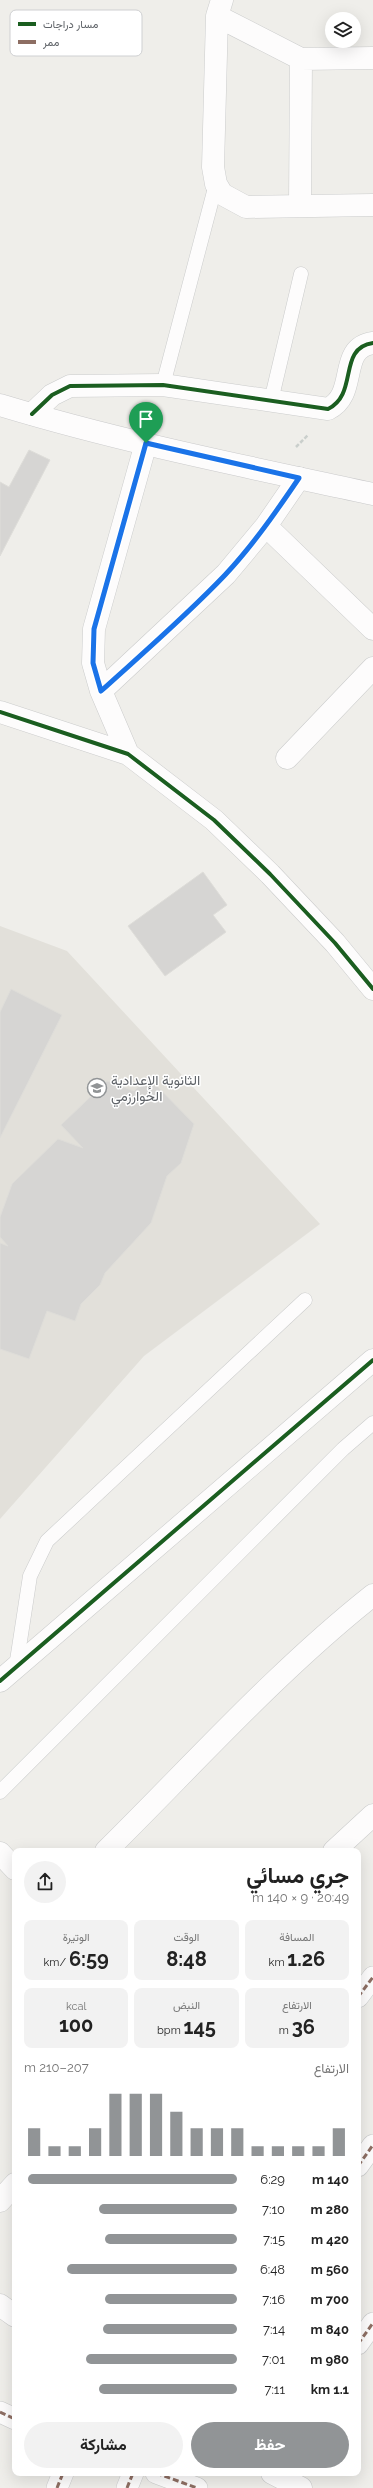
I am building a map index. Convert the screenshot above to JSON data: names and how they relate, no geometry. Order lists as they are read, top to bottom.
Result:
{
  "places": {
    "school or university": ["الثانوية الإعدادية الخوارزمي"]
  },
  "legend": ["مسار دراجات", "ممر"],
  "page": {
    "heading": ["جري مسائي", "20:49 · 9 × 140 m"],
    "stats": [
      ["المسافة", "1.26 km"],
      ["الوقت", "8:48"],
      ["الوتيرة", "6:59 /km"],
      ["الارتفاع", "36 m"],
      ["النبض", "145 bpm"],
      ["kcal", "100"]
    ],
    "chart": ["الارتفاع", "207–210 m"],
    "list": [
      {
        "name": "140 m",
        "note": "6:29"
      },
      {
        "name": "280 m",
        "note": "7:10"
      },
      {
        "name": "420 m",
        "note": "7:15"
      },
      {
        "name": "560 m",
        "note": "6:48"
      },
      {
        "name": "700 m",
        "note": "7:16"
      },
      {
        "name": "840 m",
        "note": "7:14"
      },
      {
        "name": "980 m",
        "note": "7:01"
      },
      {
        "name": "1.1 km",
        "note": "7:11"
      }
    ],
    "buttons": ["حفظ", "مشاركة"]
  }
}
